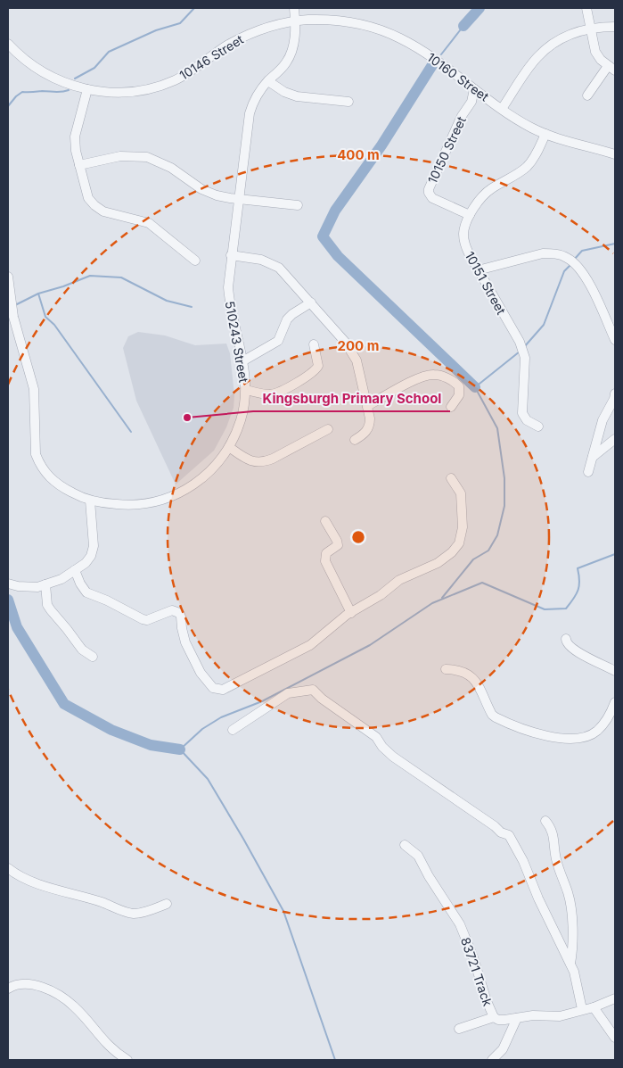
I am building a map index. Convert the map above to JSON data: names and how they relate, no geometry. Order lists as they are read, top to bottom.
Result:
{
  "streets": {
    "street": [
      "10146 Street",
      "10160 Street",
      "10150 Street",
      "10151 Street",
      "510243 Street",
      "83721 Track"
    ]
  },
  "crossings": [
    ["10146 Street", "10160 Street"],
    ["10146 Street", "510243 Street"],
    ["10160 Street", "10150 Street"],
    ["10160 Street", "10151 Street"],
    ["10160 Street", "510243 Street"],
    ["10150 Street", "10151 Street"]
  ],
  "places": ["Kingsburgh Primary School"],
  "rings": ["400 m", "200 m"]
}
